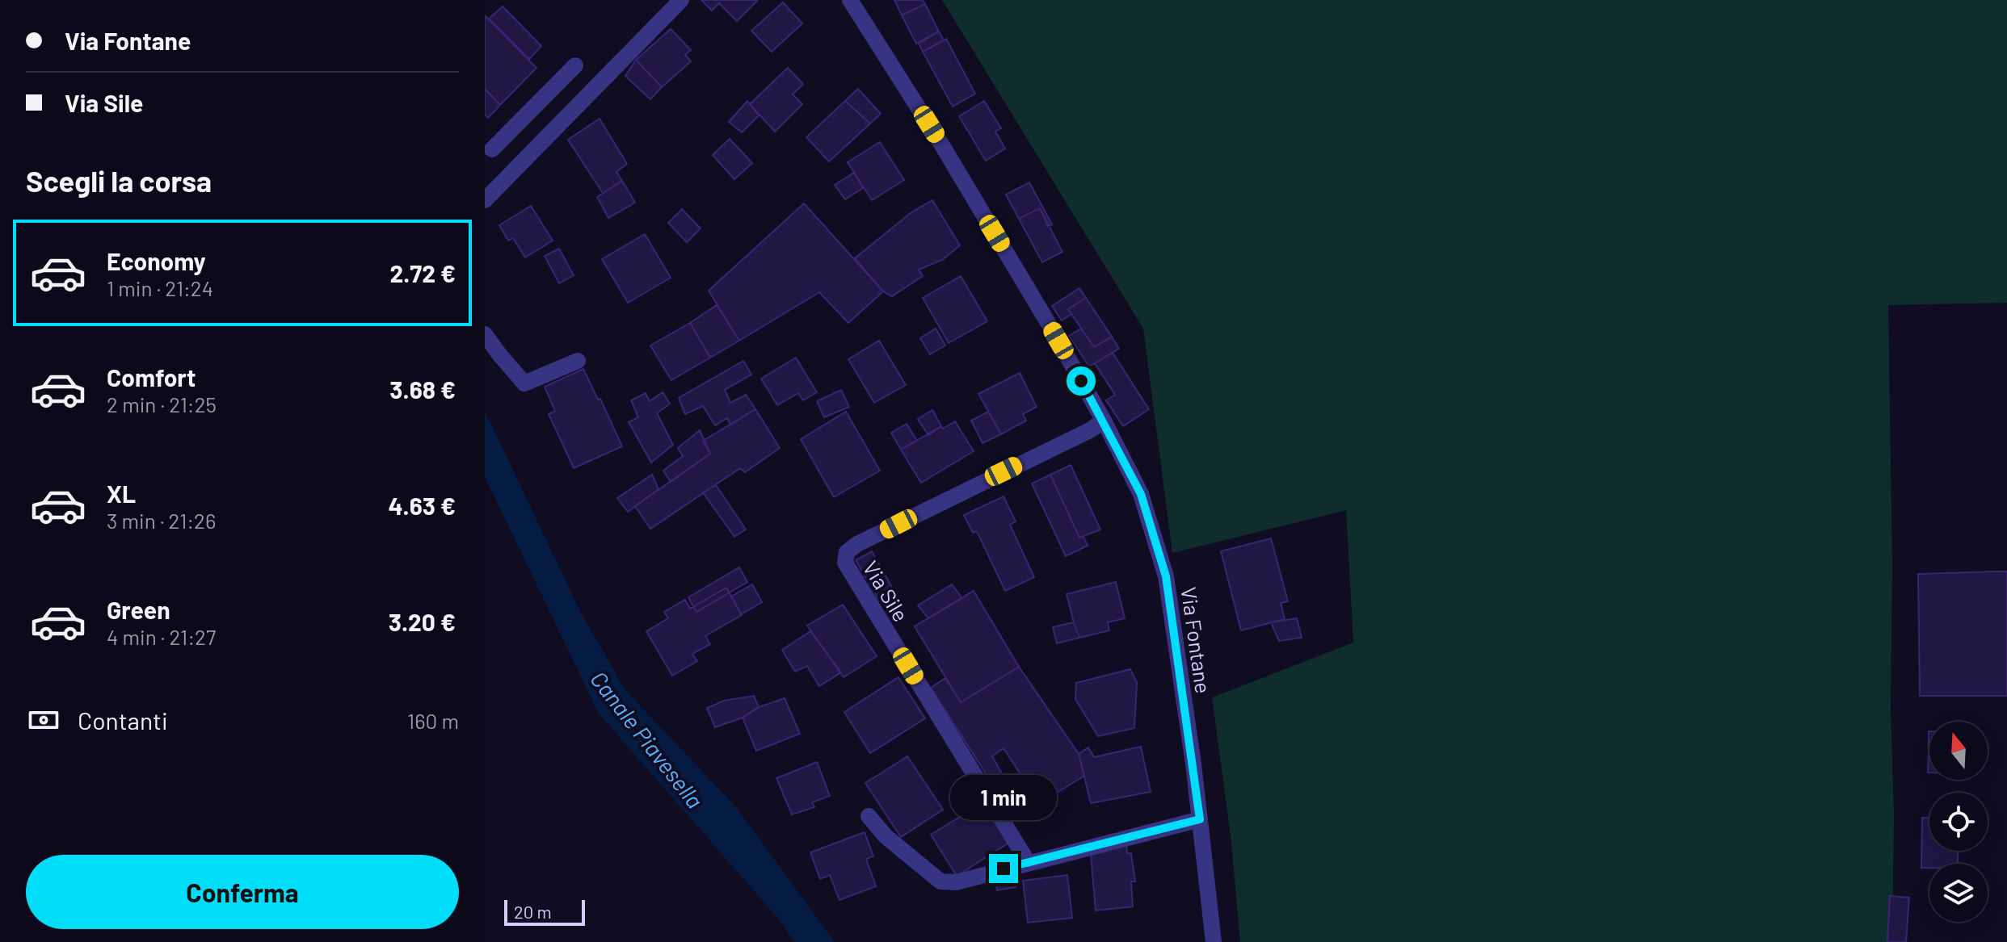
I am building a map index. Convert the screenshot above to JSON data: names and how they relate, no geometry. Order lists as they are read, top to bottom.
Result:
{
  "streets": {
    "street": ["Via Sile", "Via Fontane"]
  },
  "crossings": [
    ["Via Sile", "Via Fontane"]
  ],
  "water": ["Canale Piavesella"],
  "scale_bar": "20 m",
  "north": "top",
  "page": {
    "banner": ["Via Fontane", "Via Sile"],
    "heading": "Scegli la corsa",
    "list": [
      {
        "name": "Economy",
        "note": "1 min · 21:24",
        "value": "2.72 €"
      },
      {
        "name": "Comfort",
        "note": "2 min · 21:25",
        "value": "3.68 €"
      },
      {
        "name": "XL",
        "note": "3 min · 21:26",
        "value": "4.63 €"
      },
      {
        "name": "Green",
        "note": "4 min · 21:27",
        "value": "3.20 €"
      }
    ],
    "pay": ["Contanti", "160 m"],
    "bubble": "1 min",
    "buttons": "Conferma",
    "scale": "20 m"
  }
}
